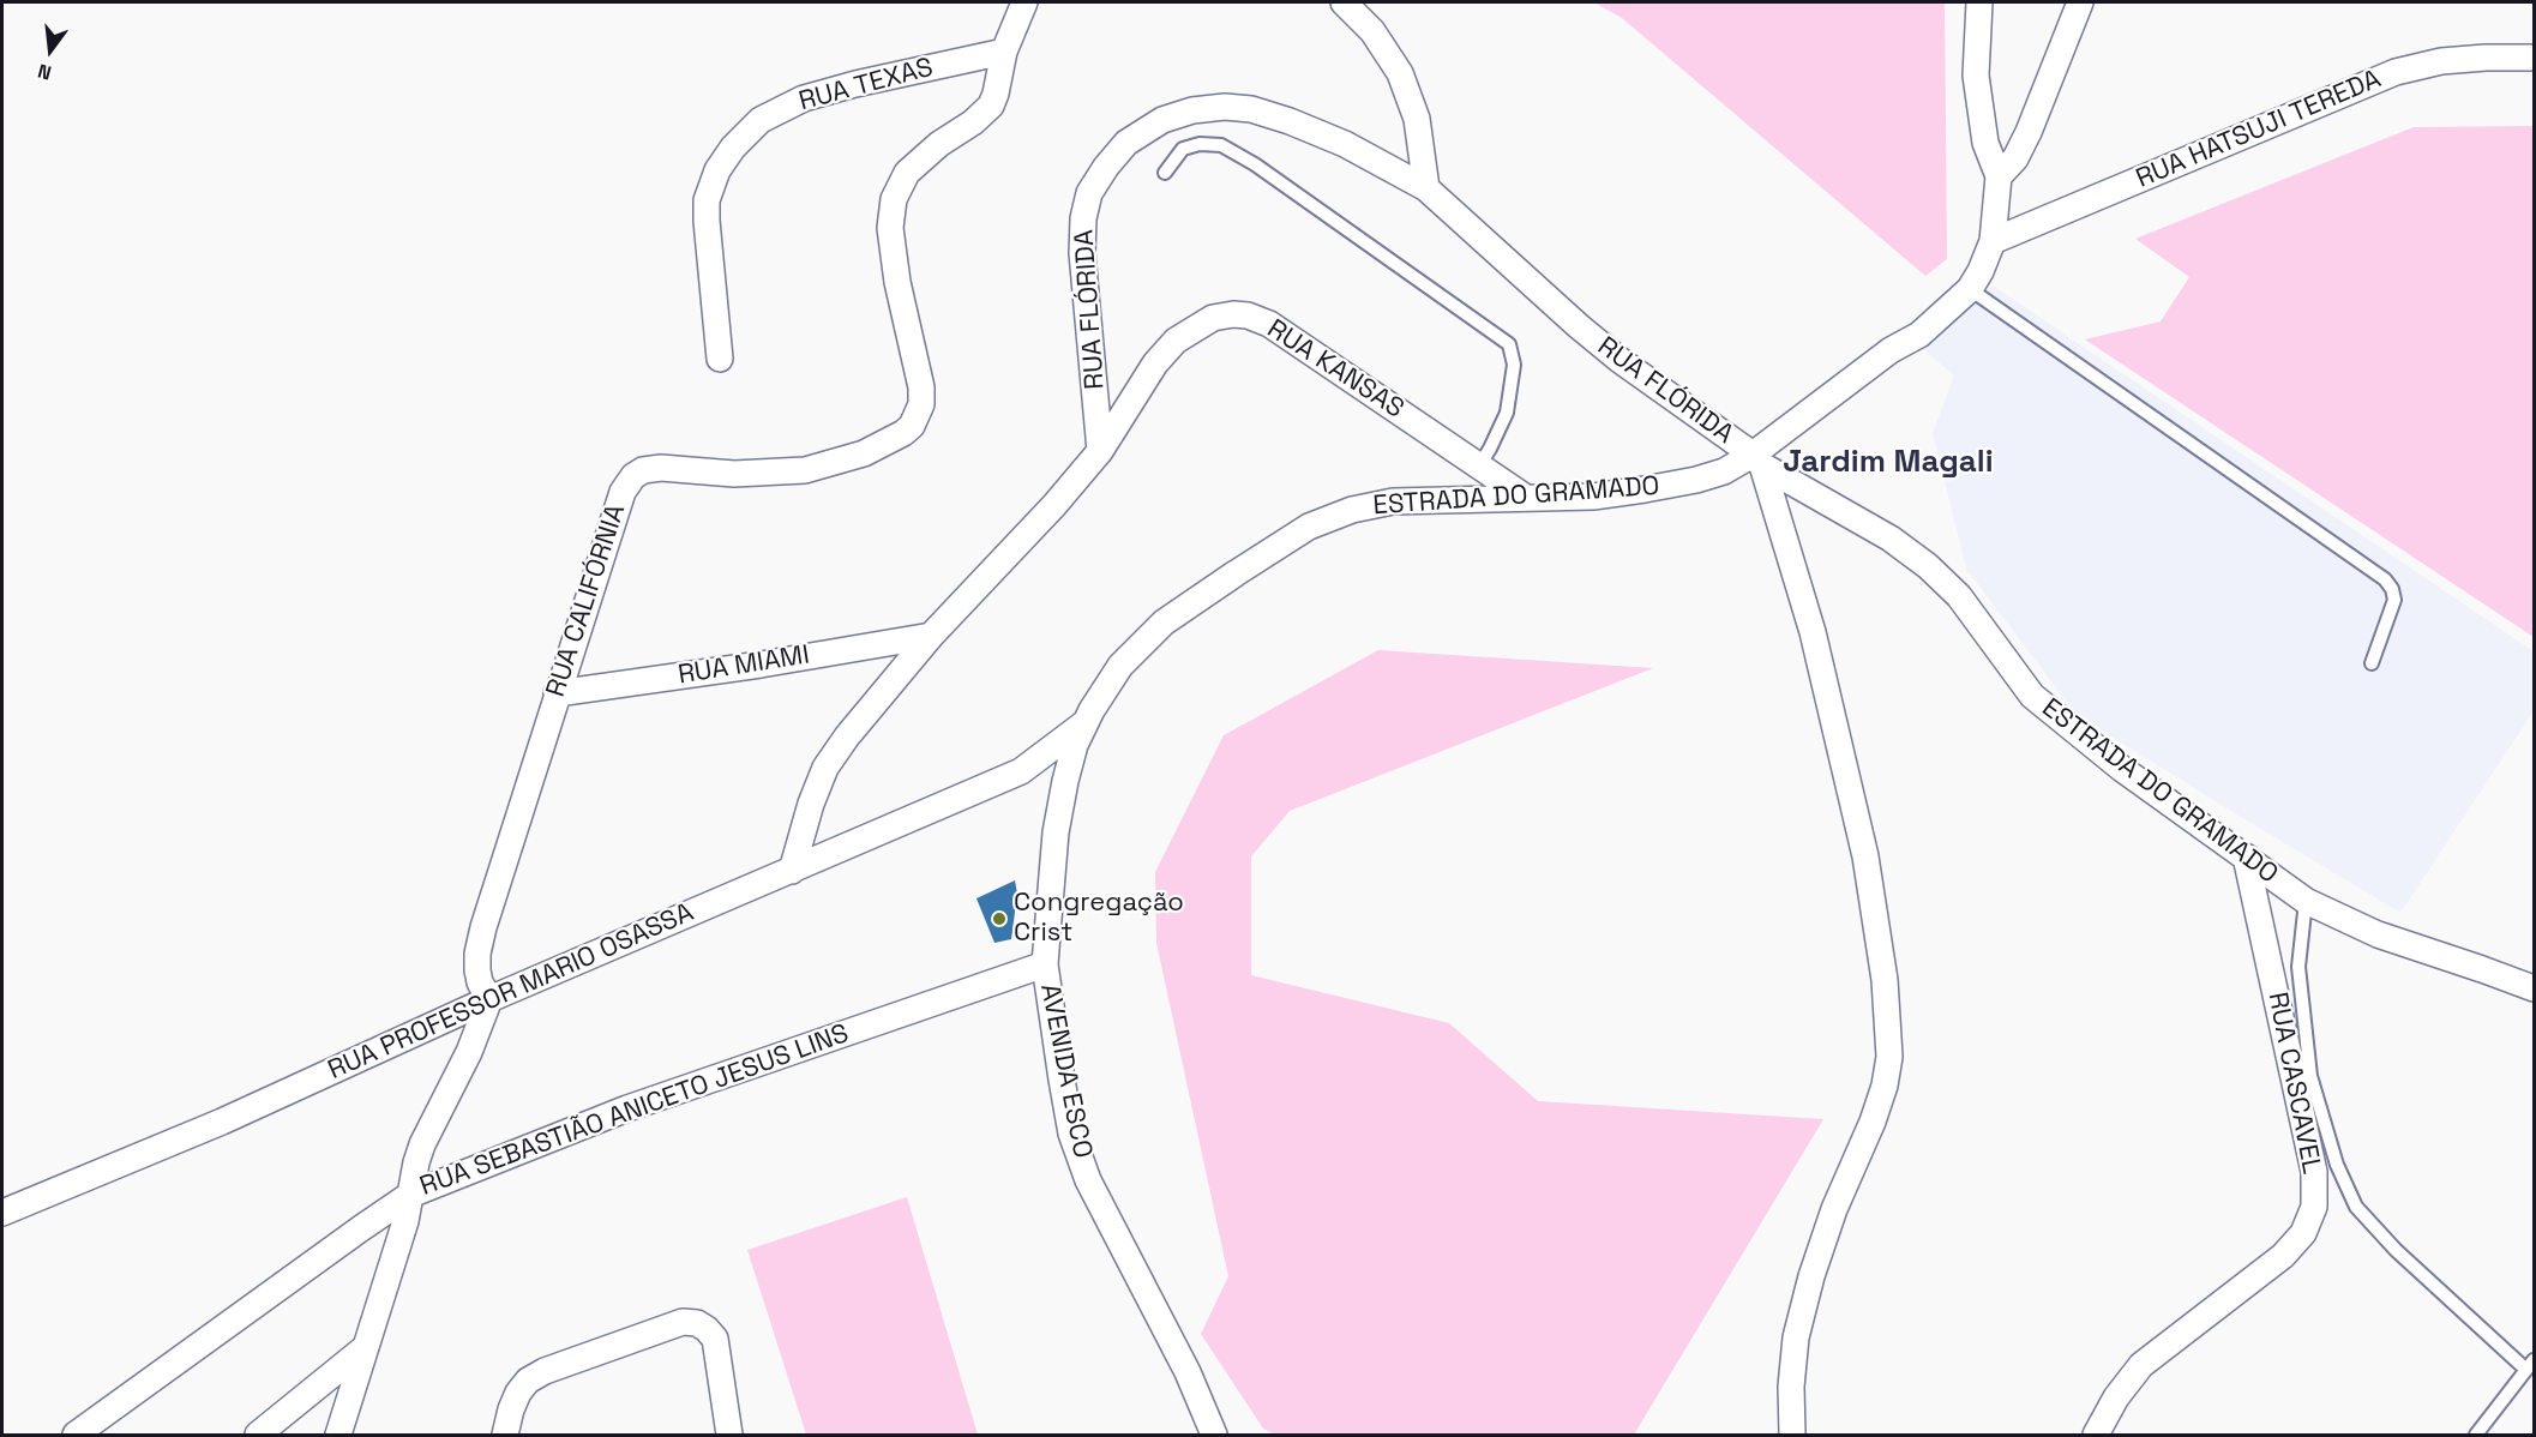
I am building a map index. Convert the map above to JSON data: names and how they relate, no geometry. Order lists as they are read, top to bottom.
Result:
{
  "streets": {
    "street": [
      "RUA TEXAS",
      "RUA HATSUJI TEREDA",
      "RUA FLÓRIDA",
      "RUA KANSAS",
      "ESTRADA DO GRAMADO",
      "RUA CALIFÓRNIA",
      "RUA MIAMI",
      "RUA PROFESSOR MARIO OSASSA",
      "AVENIDA ESCO",
      "RUA CASCAVEL",
      "RUA SEBASTIÃO ANICETO JESUS LINS"
    ]
  },
  "crossings": [
    ["RUA TEXAS", "RUA CALIFÓRNIA"],
    ["RUA FLÓRIDA", "RUA KANSAS"],
    ["RUA FLÓRIDA", "ESTRADA DO GRAMADO"],
    ["RUA KANSAS", "ESTRADA DO GRAMADO"],
    ["ESTRADA DO GRAMADO", "RUA PROFESSOR MARIO OSASSA"],
    ["ESTRADA DO GRAMADO", "AVENIDA ESCO"],
    ["ESTRADA DO GRAMADO", "RUA CASCAVEL"],
    ["RUA CALIFÓRNIA", "RUA MIAMI"],
    ["RUA CALIFÓRNIA", "RUA PROFESSOR MARIO OSASSA"],
    ["RUA PROFESSOR MARIO OSASSA", "AVENIDA ESCO"],
    ["AVENIDA ESCO", "RUA SEBASTIÃO ANICETO JESUS LINS"]
  ],
  "districts": ["Jardim Magali"],
  "places": ["Congregação Crist"],
  "north": "bottom"
}
